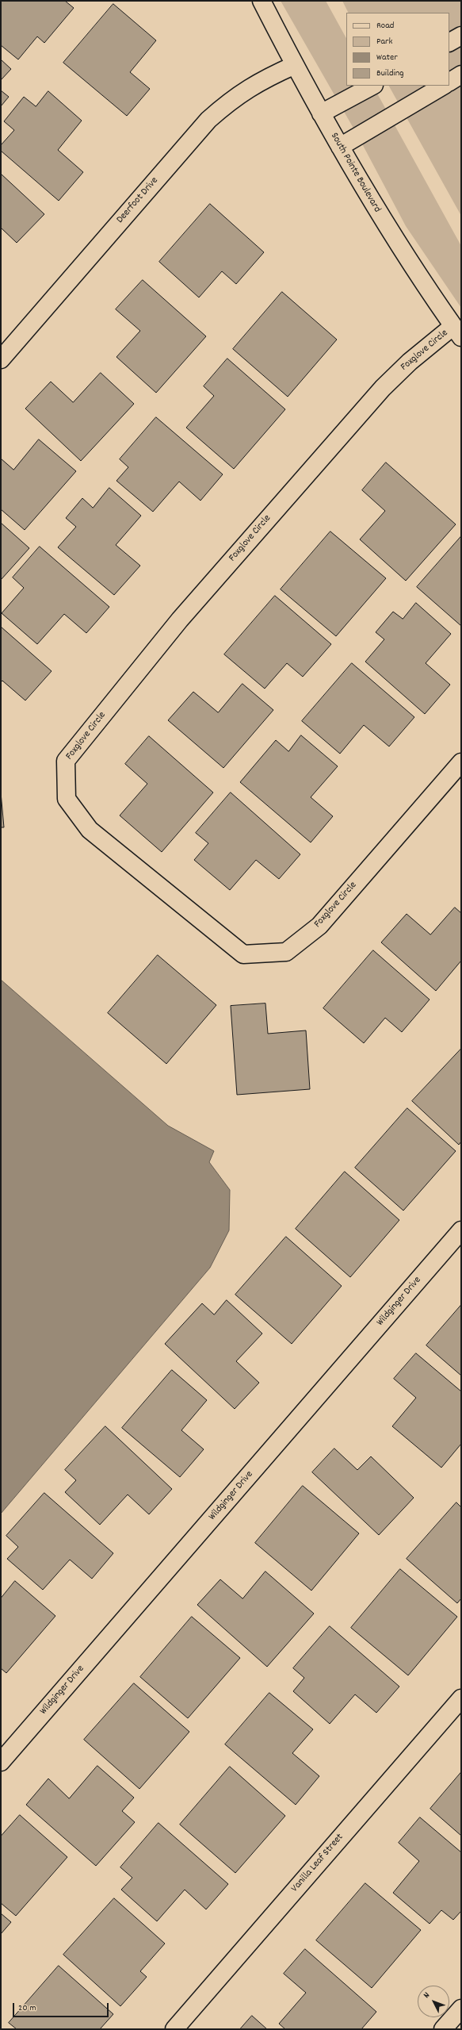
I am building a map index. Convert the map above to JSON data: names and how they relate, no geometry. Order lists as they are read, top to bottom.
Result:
{
  "streets": {
    "street": [
      "South Pointe Boulevard",
      "Deerfoot Drive",
      "Foxglove Circle",
      "Wildginger Drive",
      "Vanilla Leaf Street"
    ]
  },
  "crossings": [
    ["South Pointe Boulevard", "Deerfoot Drive"],
    ["South Pointe Boulevard", "Foxglove Circle"]
  ],
  "legend": [
    "Road",
    "Park",
    "Water",
    "Building"
  ],
  "scale_bar": "20 m",
  "north": "top left"
}
